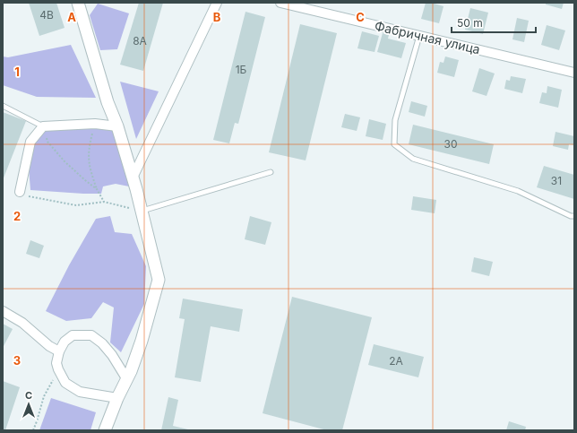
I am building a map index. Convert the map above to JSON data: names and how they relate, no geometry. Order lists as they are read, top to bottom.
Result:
{
  "streets": {
    "street": ["Фабричная улица"]
  },
  "house_numbers": [
    "4В",
    "8А",
    "1Б",
    "30",
    "31",
    "2А"
  ],
  "scale_bar": "50 m",
  "north": "top",
  "grid": {
    "columns": ["A", "B", "C"],
    "rows": ["1", "2", "3"]
  }
}
